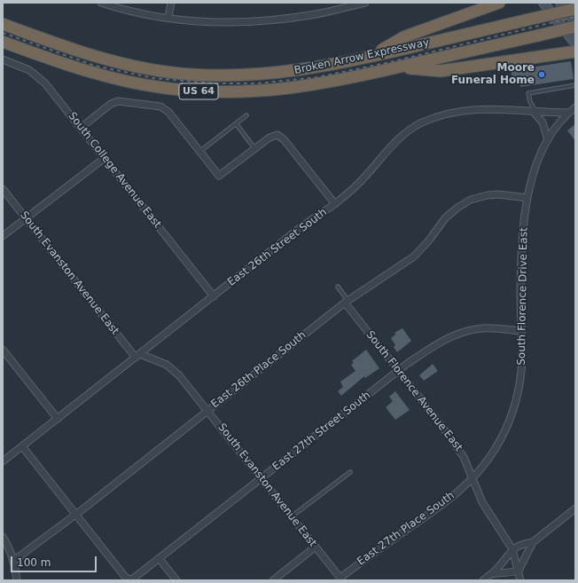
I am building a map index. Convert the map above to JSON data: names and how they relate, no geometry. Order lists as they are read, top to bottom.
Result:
{
  "streets": {
    "highway": ["Broken Arrow Expressway", "US 64"],
    "street": [
      "South College Avenue East",
      "East 26th Street South",
      "South Evanston Avenue East",
      "South Florence Drive East",
      "East 26th Place South",
      "South Florence Avenue East",
      "East 27th Street South",
      "East 27th Place South"
    ]
  },
  "crossings": [
    ["South College Avenue East", "East 26th Street South"],
    ["East 26th Street South", "South Evanston Avenue East"],
    ["East 26th Street South", "South Florence Drive East"],
    ["South Evanston Avenue East", "East 26th Place South"],
    ["South Evanston Avenue East", "East 27th Street South"],
    ["South Evanston Avenue East", "East 27th Place South"],
    ["South Florence Drive East", "East 26th Place South"],
    ["South Florence Drive East", "South Florence Avenue East"],
    ["South Florence Drive East", "East 27th Street South"],
    ["South Florence Drive East", "East 27th Place South"],
    ["East 26th Place South", "South Florence Avenue East"],
    ["East 26th Place South", "East 27th Street South"],
    ["South Florence Avenue East", "East 27th Street South"],
    ["South Florence Avenue East", "East 27th Place South"]
  ],
  "places": ["Moore Funeral Home"],
  "scale_bar": "100 m"
}
